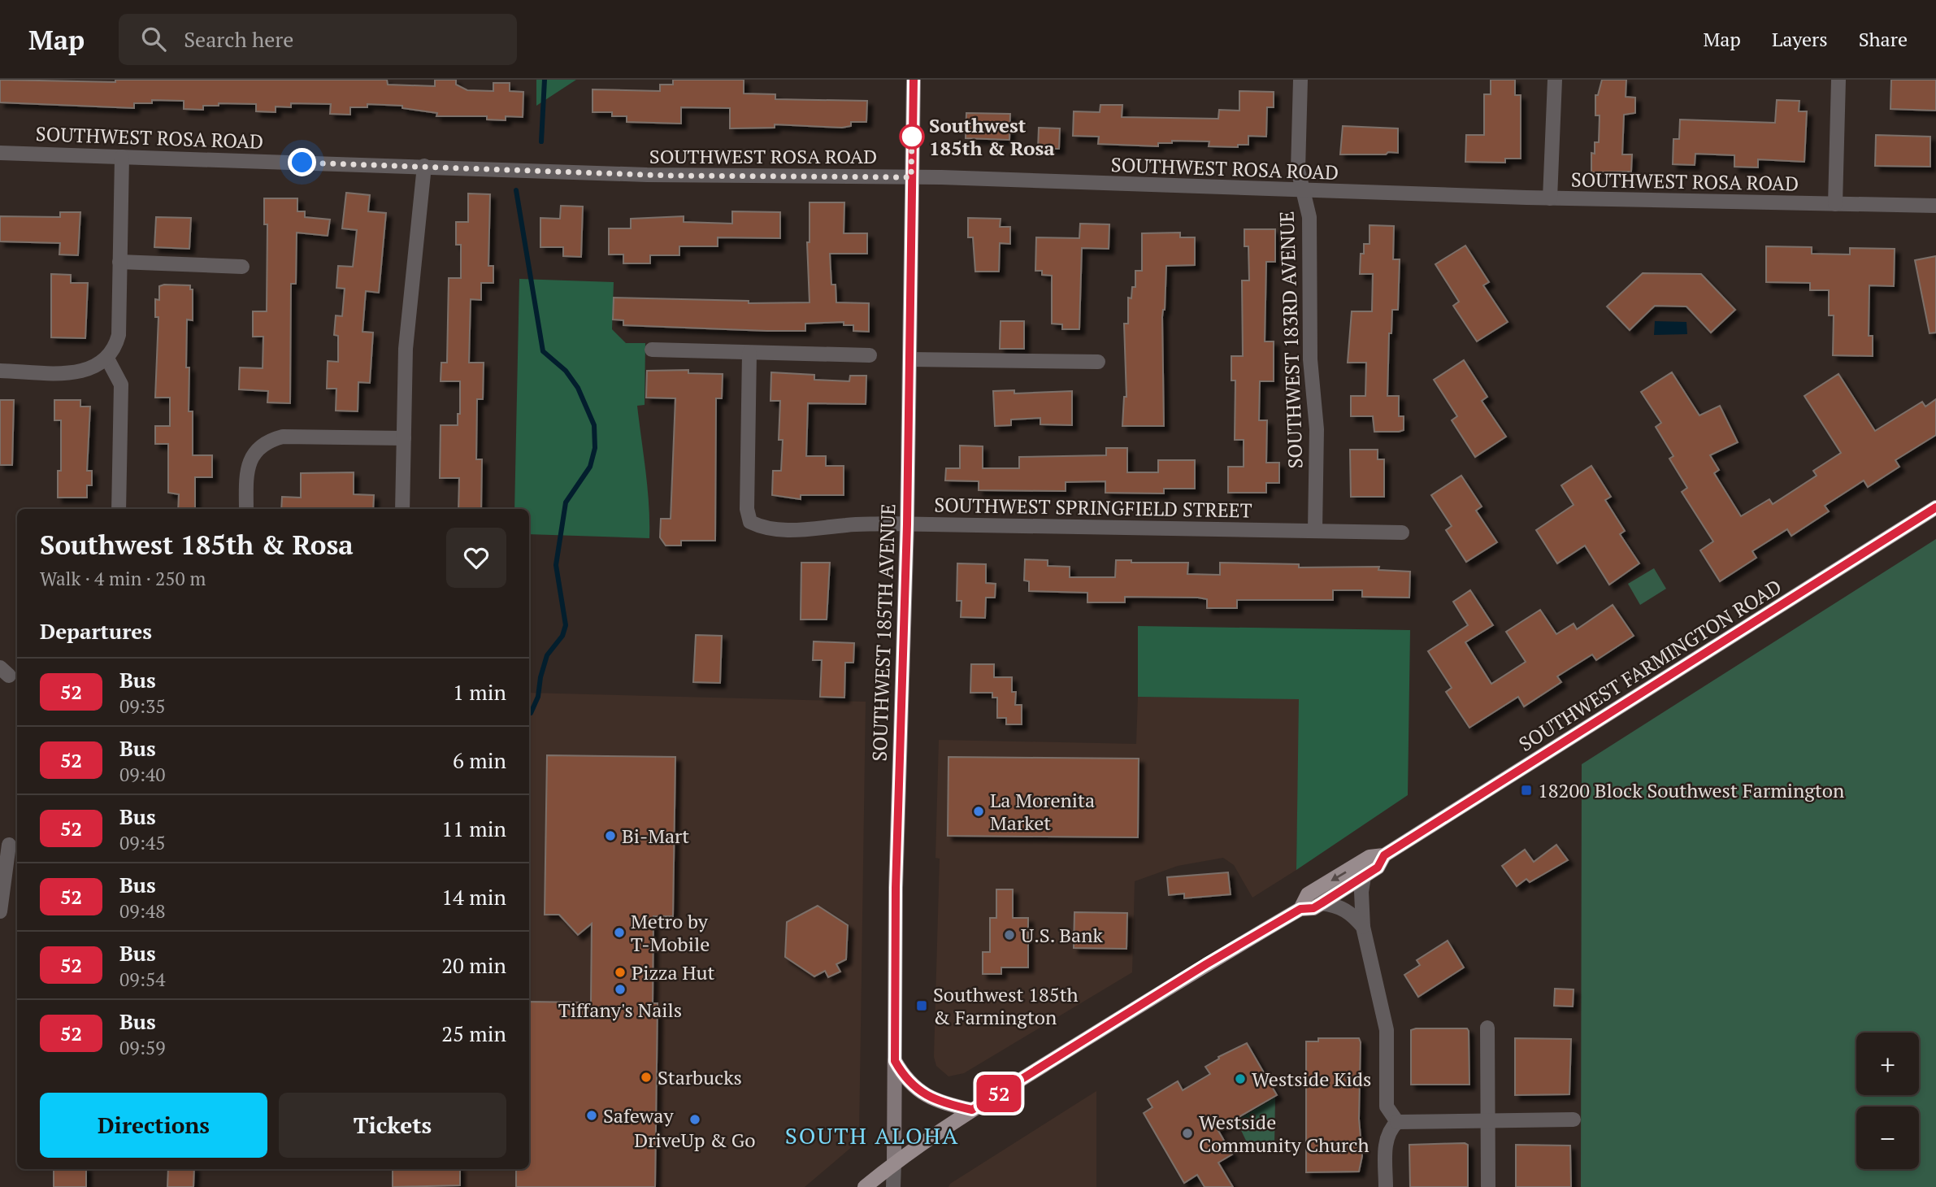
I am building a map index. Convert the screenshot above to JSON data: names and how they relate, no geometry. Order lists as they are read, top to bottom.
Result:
{
  "streets": {
    "main road": ["SOUTHWEST 185TH AVENUE", "SOUTHWEST FARMINGTON ROAD"],
    "street": ["SOUTHWEST ROSA ROAD", "SOUTHWEST 183RD AVENUE", "SOUTHWEST SPRINGFIELD STREET"]
  },
  "crossings": [
    ["SOUTHWEST ROSA ROAD", "SOUTHWEST 183RD AVENUE"],
    ["SOUTHWEST ROSA ROAD", "SOUTHWEST 185TH AVENUE"],
    ["SOUTHWEST 183RD AVENUE", "SOUTHWEST SPRINGFIELD STREET"],
    ["SOUTHWEST SPRINGFIELD STREET", "SOUTHWEST 185TH AVENUE"],
    ["SOUTHWEST 185TH AVENUE", "SOUTHWEST FARMINGTON ROAD"]
  ],
  "districts": ["SOUTH ALOHA"],
  "places": {
    "other": [
      "Southwest 185th & Rosa",
      "La Morenita Market",
      "Bi-Mart",
      "Metro by T-Mobile",
      "U.S. Bank",
      "Pizza Hut",
      "Tiffany's Nails",
      "Starbucks",
      "Westside Kids",
      "Safeway",
      "DriveUp & Go",
      "Westside Community Church"
    ],
    "transit": ["18200 Block Southwest Farmington", "Southwest 185th & Farmington"]
  },
  "lines": ["bus line 52"],
  "page": {
    "header": "Map",
    "search": "Search here",
    "nav": ["Map", "Layers", "Share"],
    "on_map": "52",
    "heading": [
      ["Southwest 185th & Rosa", "Walk · 4 min · 250 m"],
      "Departures"
    ],
    "list": [
      {
        "mark": "52",
        "name": "Bus",
        "note": "09:35",
        "value": "1 min"
      },
      {
        "mark": "52",
        "name": "Bus",
        "note": "09:40",
        "value": "6 min"
      },
      {
        "mark": "52",
        "name": "Bus",
        "note": "09:45",
        "value": "11 min"
      },
      {
        "mark": "52",
        "name": "Bus",
        "note": "09:48",
        "value": "14 min"
      },
      {
        "mark": "52",
        "name": "Bus",
        "note": "09:54",
        "value": "20 min"
      },
      {
        "mark": "52",
        "name": "Bus",
        "note": "09:59",
        "value": "25 min"
      }
    ],
    "map_buttons": ["+", "−"],
    "buttons": ["Directions", "Tickets"]
  }
}
